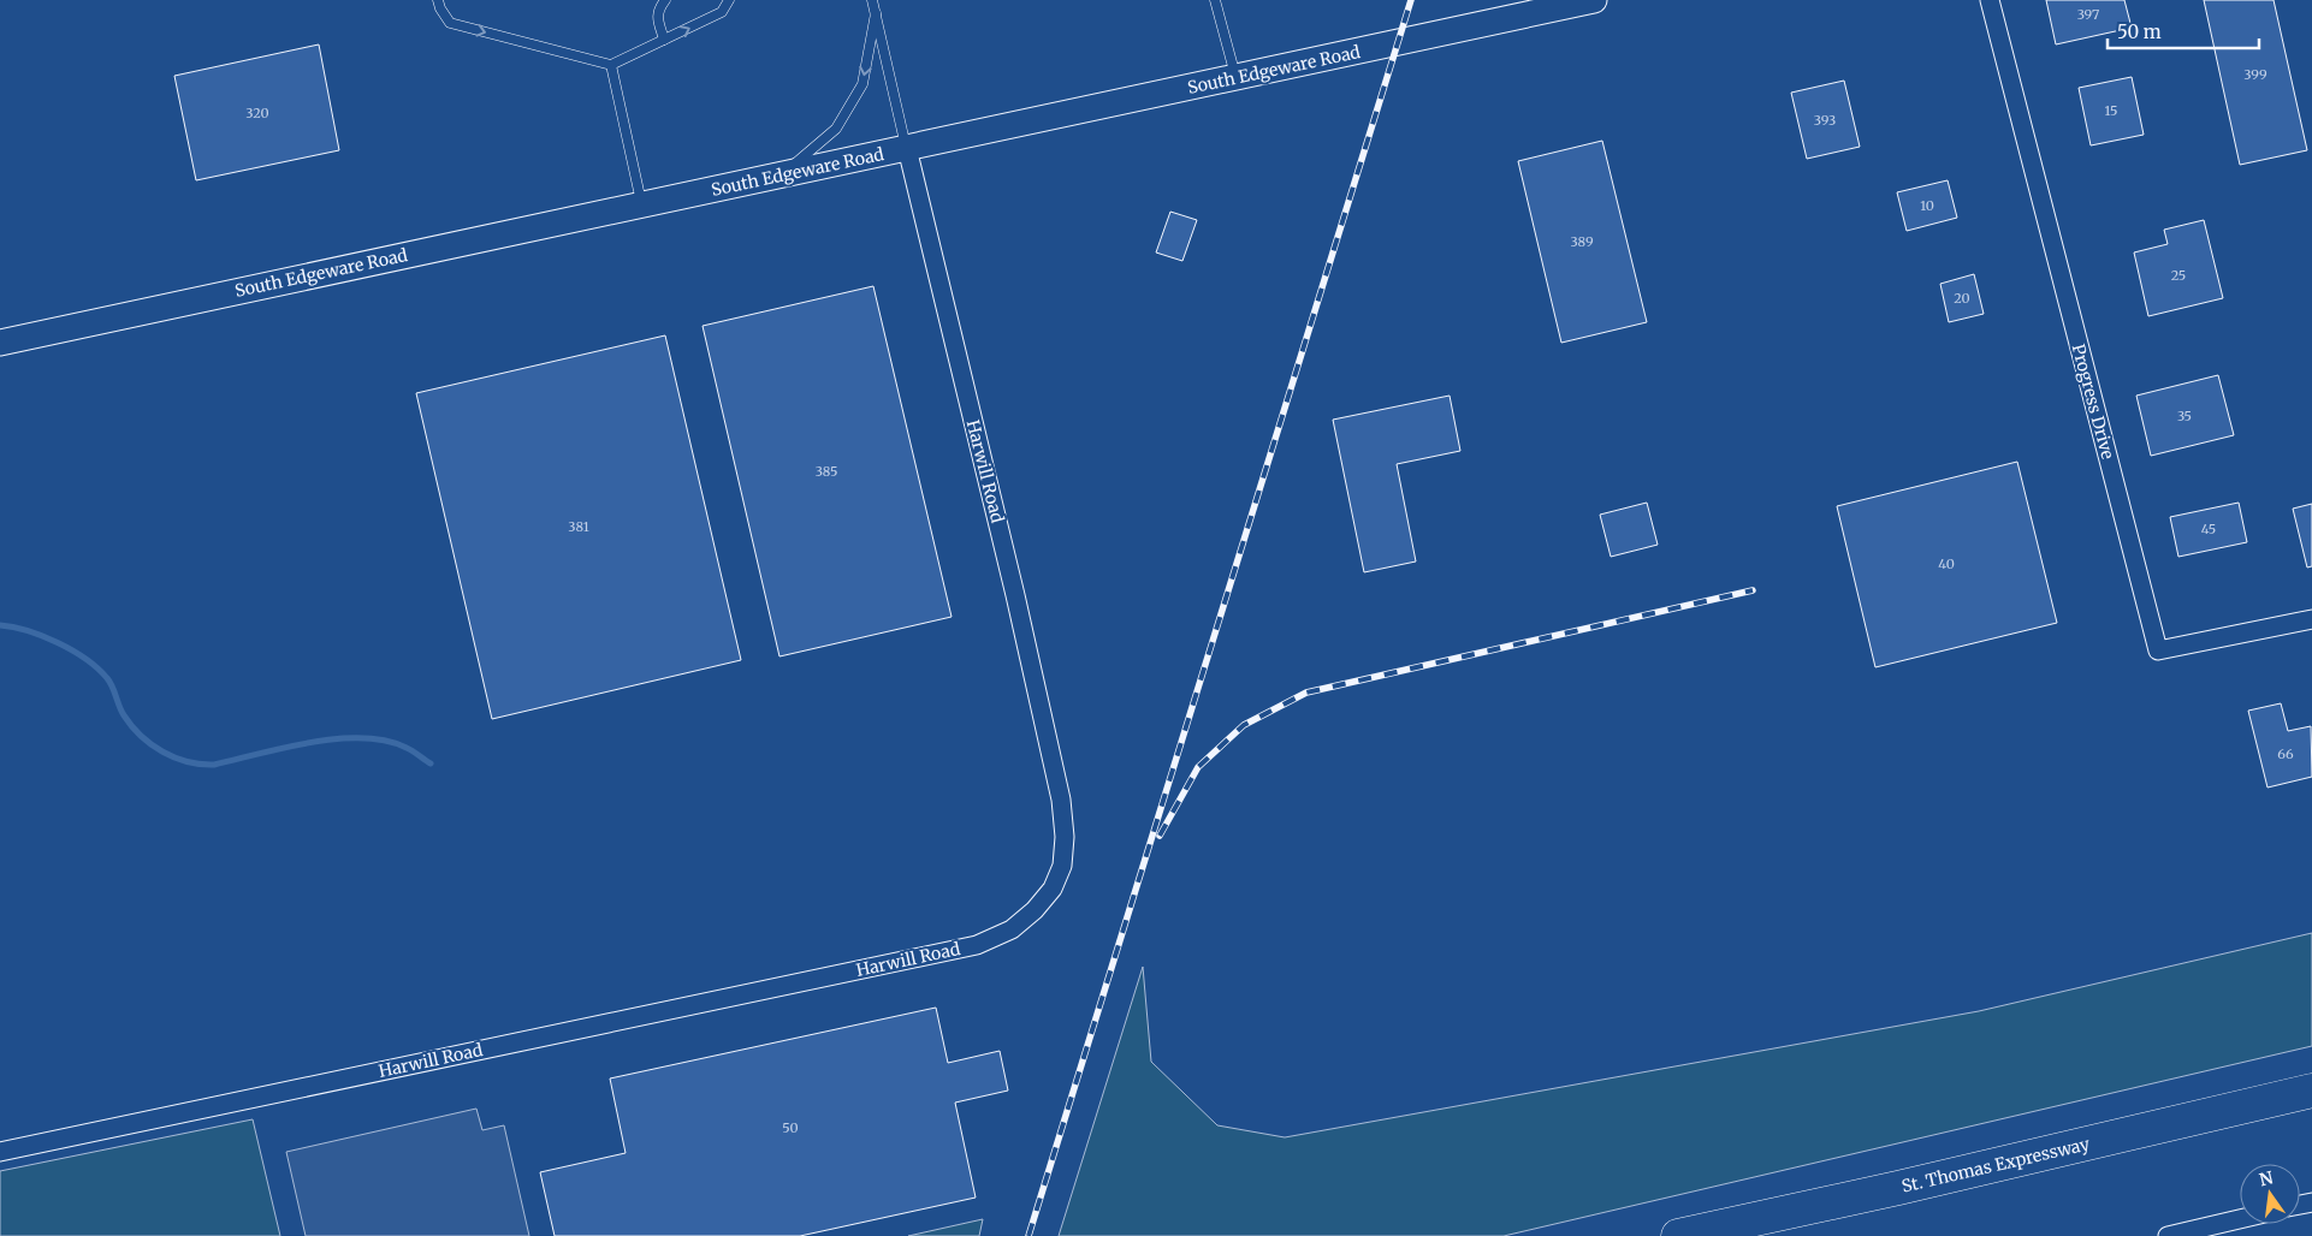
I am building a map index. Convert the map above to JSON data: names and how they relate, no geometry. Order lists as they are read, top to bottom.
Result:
{
  "streets": {
    "highway": ["St. Thomas Expressway"],
    "main road": ["South Edgeware Road"],
    "street": ["Progress Drive", "Harwill Road"]
  },
  "crossings": [
    ["South Edgeware Road", "Harwill Road"]
  ],
  "house_numbers": [
    "397",
    "399",
    "15",
    "320",
    "393",
    "10",
    "389",
    "25",
    "20",
    "35",
    "385",
    "381",
    "45",
    "40",
    "66",
    "50"
  ],
  "scale_bar": "50 m",
  "north": "top"
}
